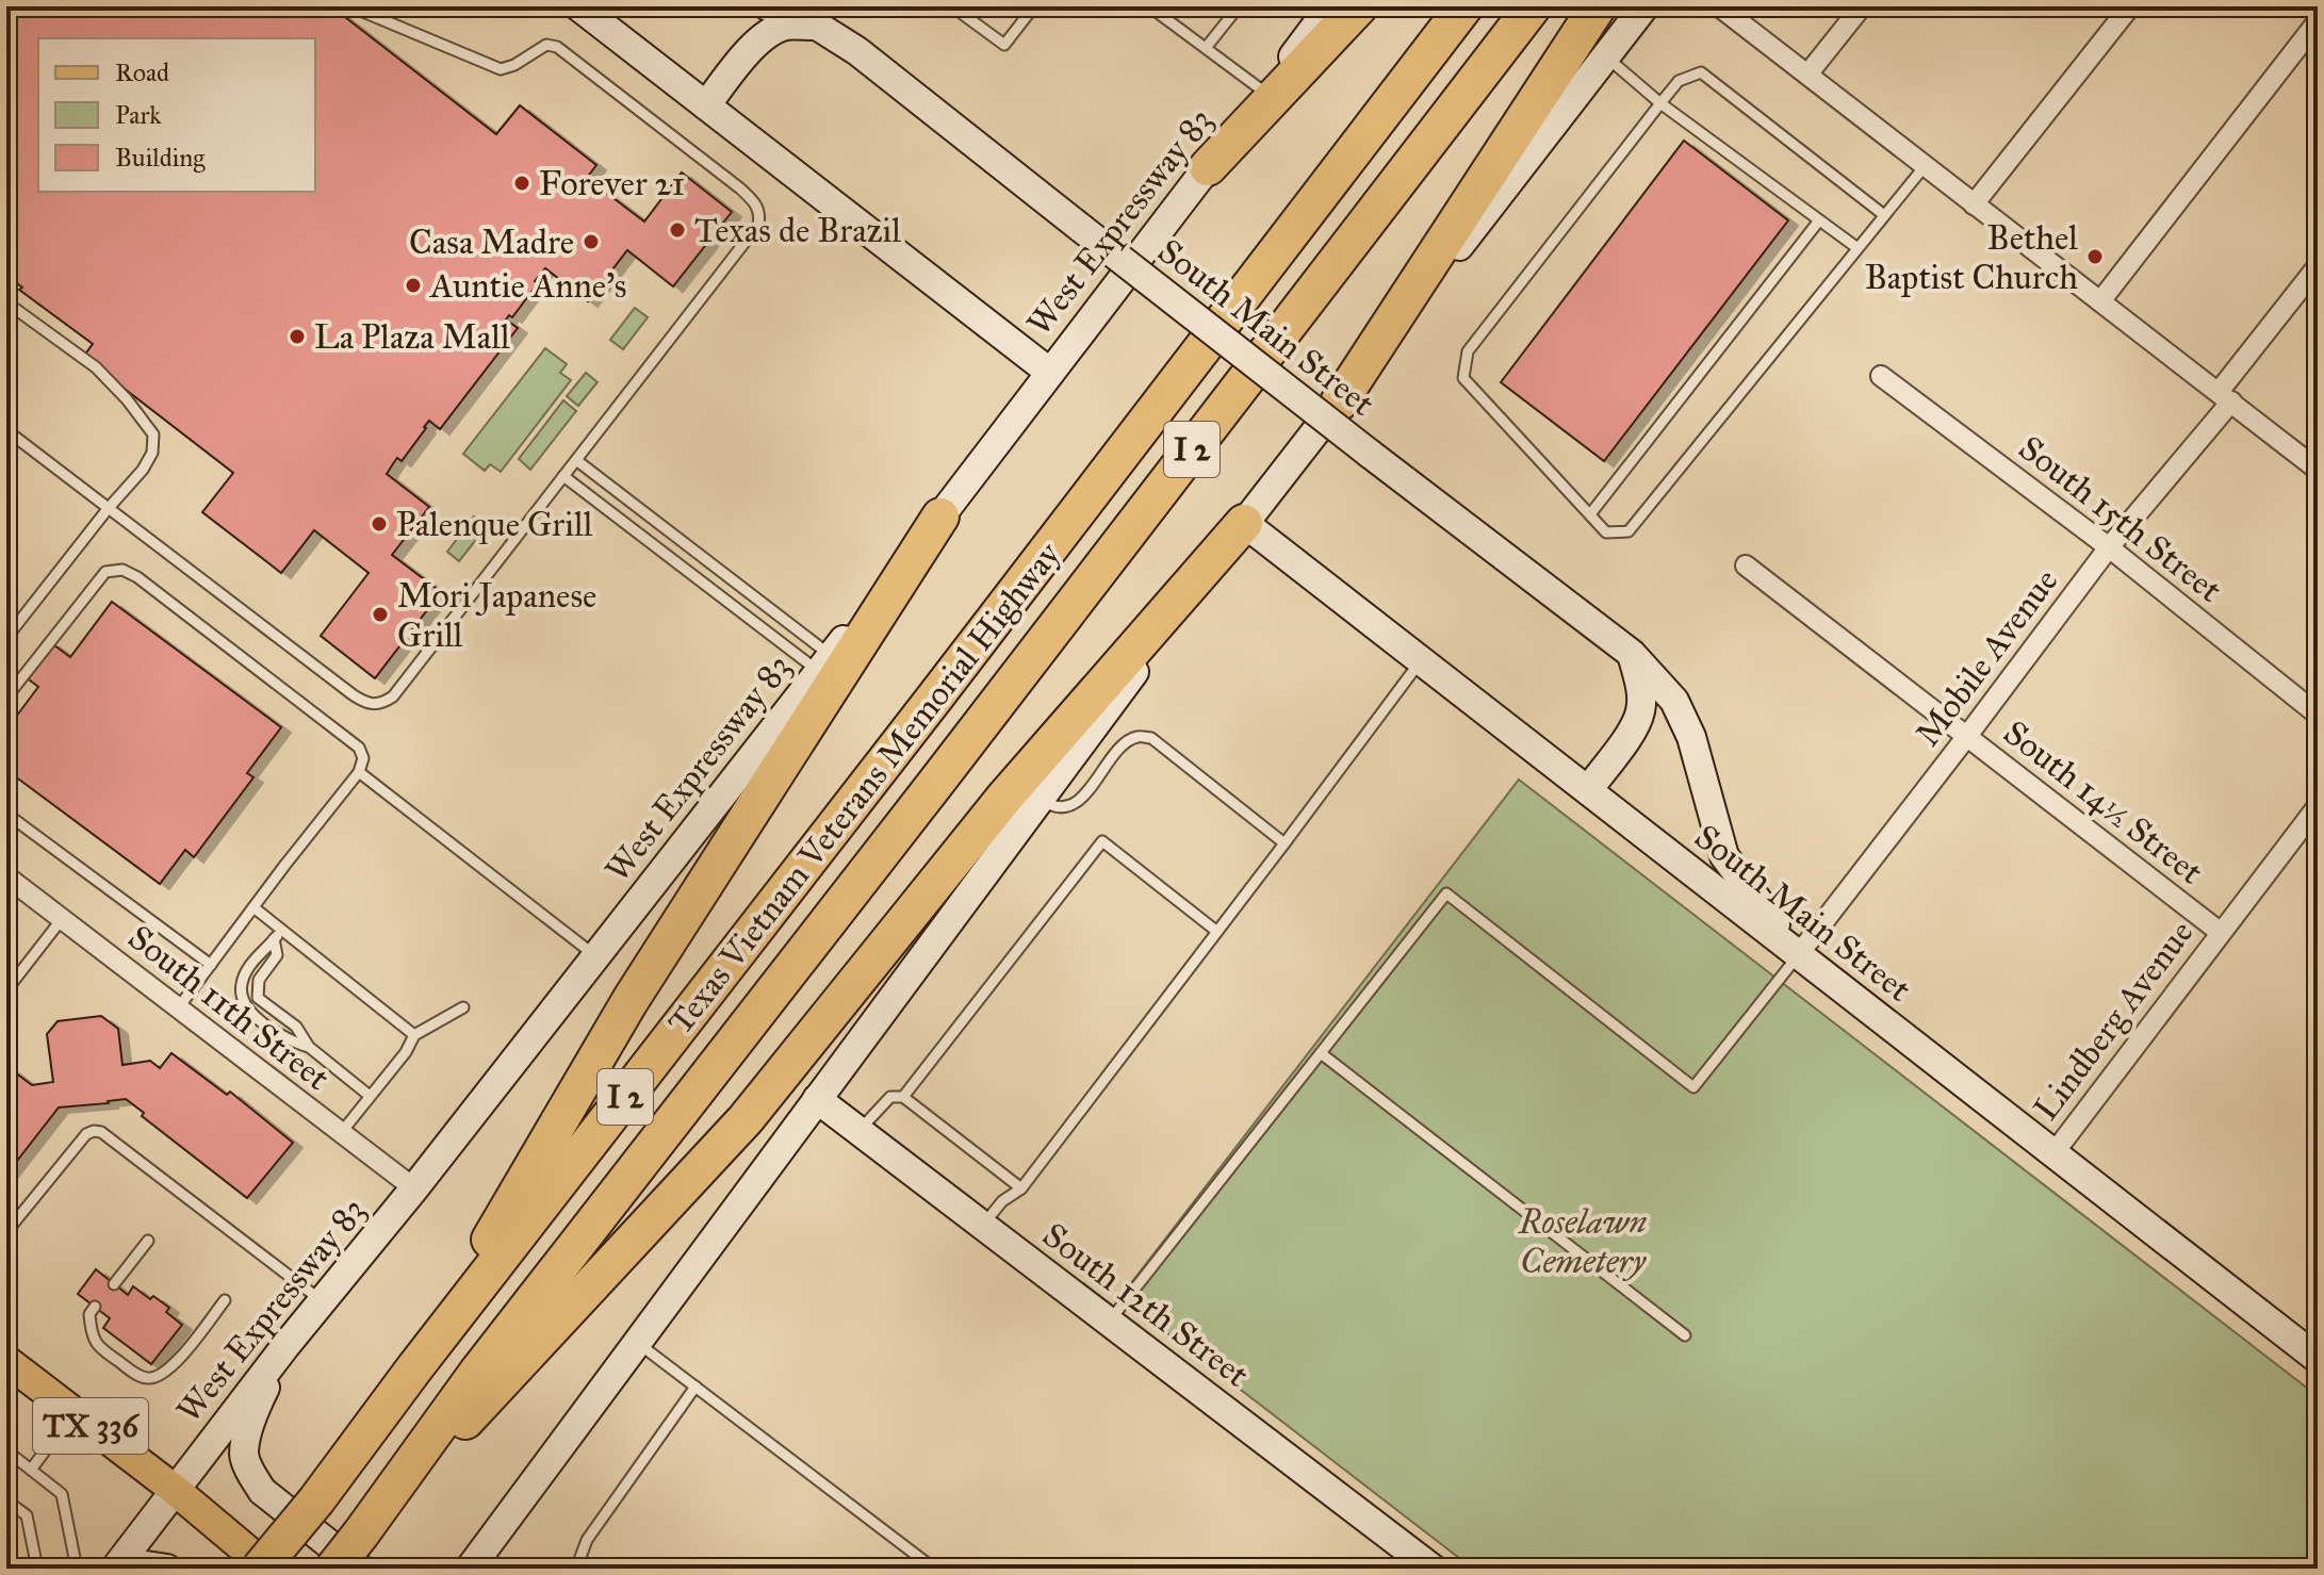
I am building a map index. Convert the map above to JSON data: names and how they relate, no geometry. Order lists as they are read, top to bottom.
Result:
{
  "streets": {
    "highway": ["I 2", "Texas Vietnam Veterans Memorial Highway"],
    "main road": ["TX 336"],
    "street": [
      "West Expressway 83",
      "South Main Street",
      "South 15th Street",
      "Mobile Avenue",
      "South 14½ Street",
      "South 11th Street",
      "Lindberg Avenue",
      "South 12th Street"
    ]
  },
  "crossings": [
    ["West Expressway 83", "South 11th Street"],
    ["West Expressway 83", "TX 336"],
    ["South Main Street", "Mobile Avenue"],
    ["South Main Street", "Lindberg Avenue"],
    ["South 15th Street", "Mobile Avenue"],
    ["Mobile Avenue", "South 14½ Street"],
    ["South 14½ Street", "Lindberg Avenue"]
  ],
  "parks": ["Roselawn Cemetery"],
  "places": [
    "Forever 21",
    "Texas de Brazil",
    "Casa Madre",
    "Bethel Baptist Church",
    "Auntie Anne's",
    "La Plaza Mall",
    "Palenque Grill",
    "Mori Japanese Grill"
  ],
  "legend": ["Road", "Park", "Building"]
}
